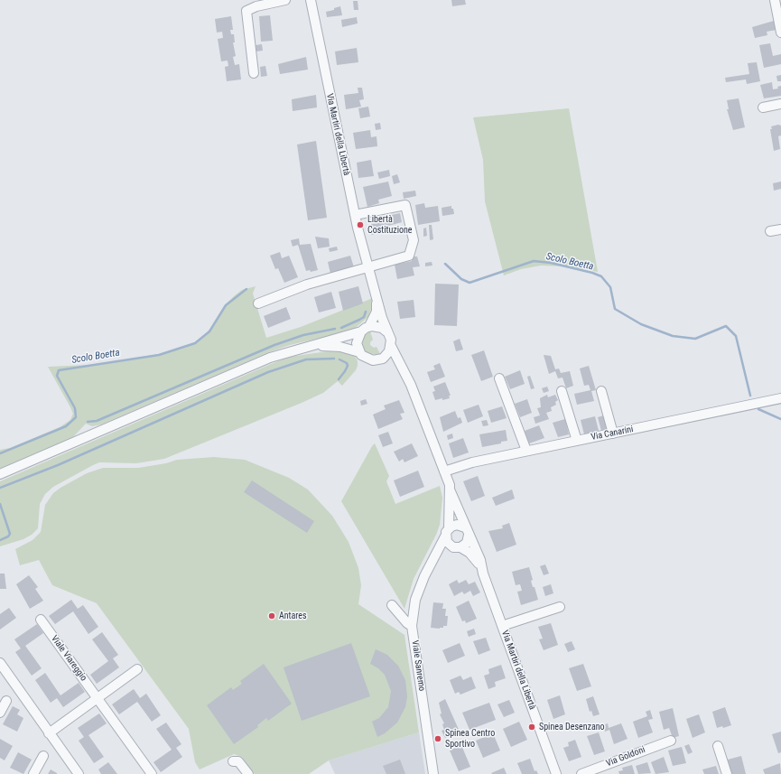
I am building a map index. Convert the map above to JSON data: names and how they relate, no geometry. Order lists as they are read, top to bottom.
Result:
{
  "streets": {
    "street": [
      "Via Martiri della Libertà",
      "Via Canarini",
      "Viale Viareggio",
      "Viale Sanremo",
      "Via Goldoni"
    ]
  },
  "crossings": [
    ["Via Martiri della Libertà", "Via Canarini"],
    ["Via Martiri della Libertà", "Viale Sanremo"]
  ],
  "water": ["Scolo Boetta"],
  "places": [
    "Libertà Costituzione",
    "Antares",
    "Spinea Desenzano",
    "Spinea Centro Sportivo"
  ]
}
